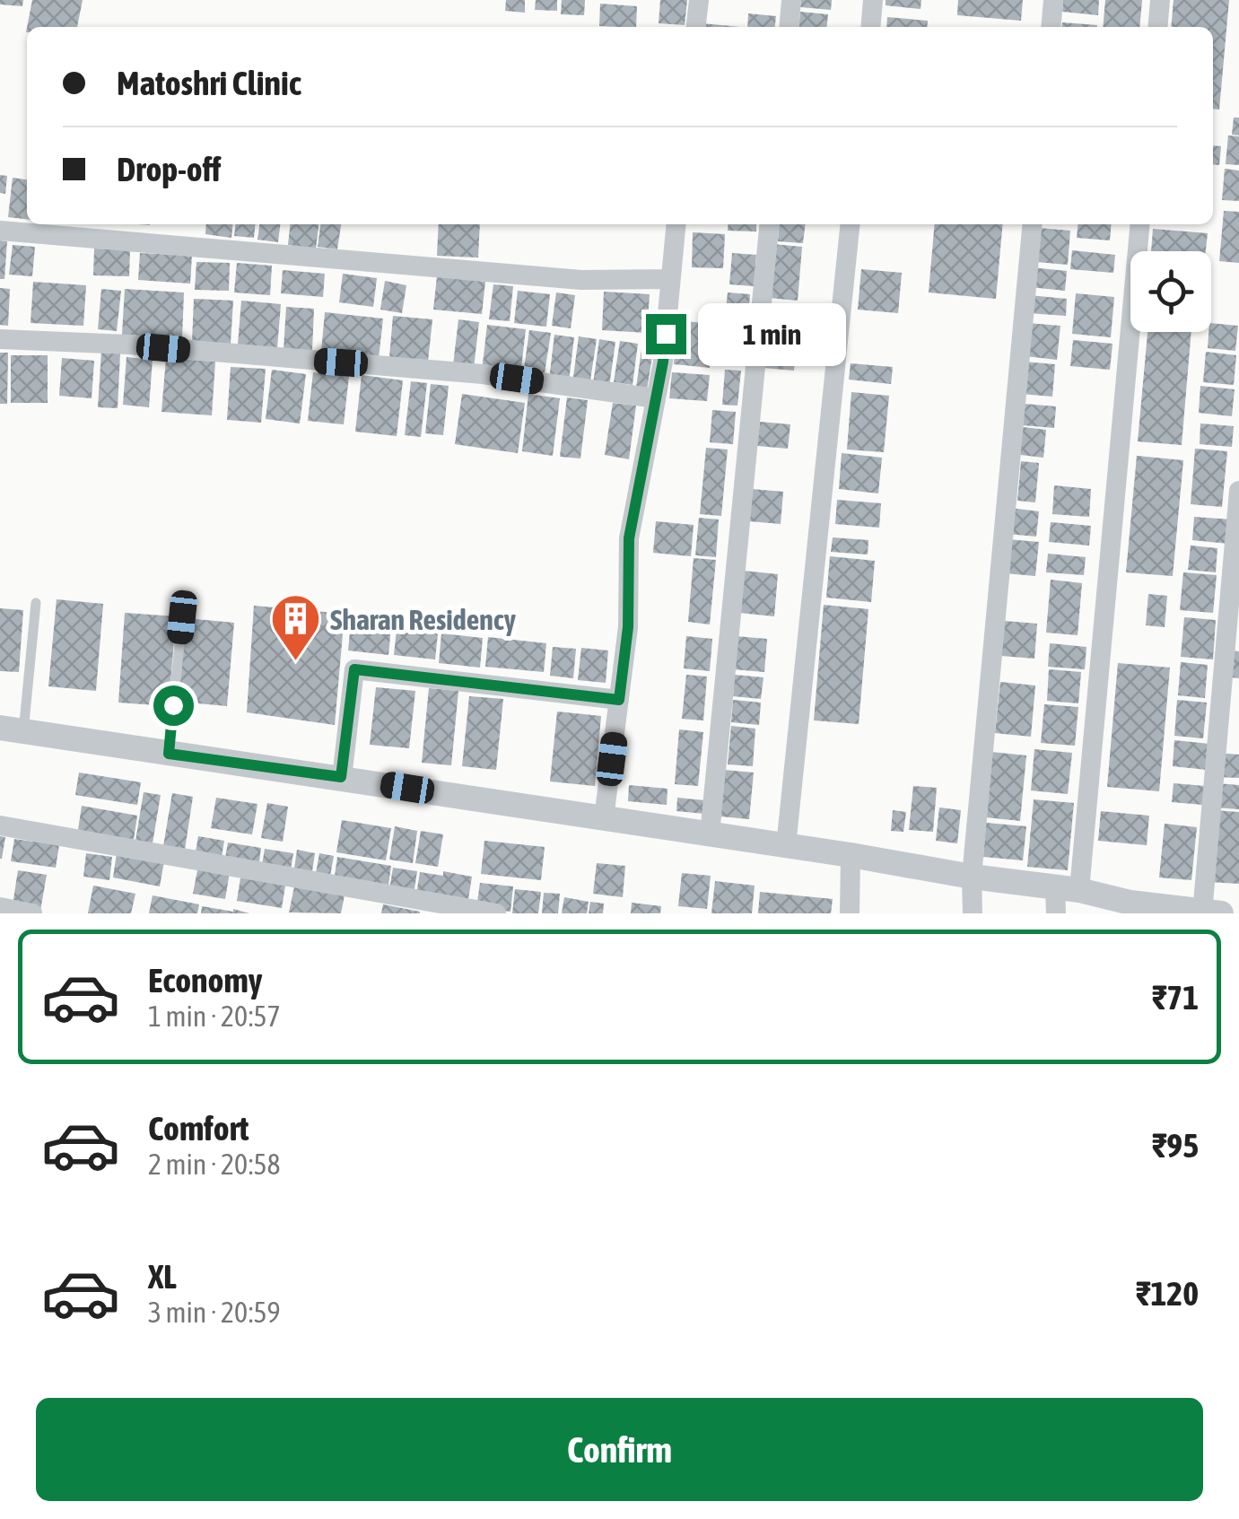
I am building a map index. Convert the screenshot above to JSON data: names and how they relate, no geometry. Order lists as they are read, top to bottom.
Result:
{
  "places": {
    "building": ["Sharan Residency"]
  },
  "page": {
    "banner": ["Matoshri Clinic", "Drop-off"],
    "bubble": "1 min",
    "list": [
      {
        "name": "Economy",
        "note": "1 min · 20:57",
        "value": "₹71"
      },
      {
        "name": "Comfort",
        "note": "2 min · 20:58",
        "value": "₹95"
      },
      {
        "name": "XL",
        "note": "3 min · 20:59",
        "value": "₹120"
      }
    ],
    "buttons": "Confirm"
  }
}
